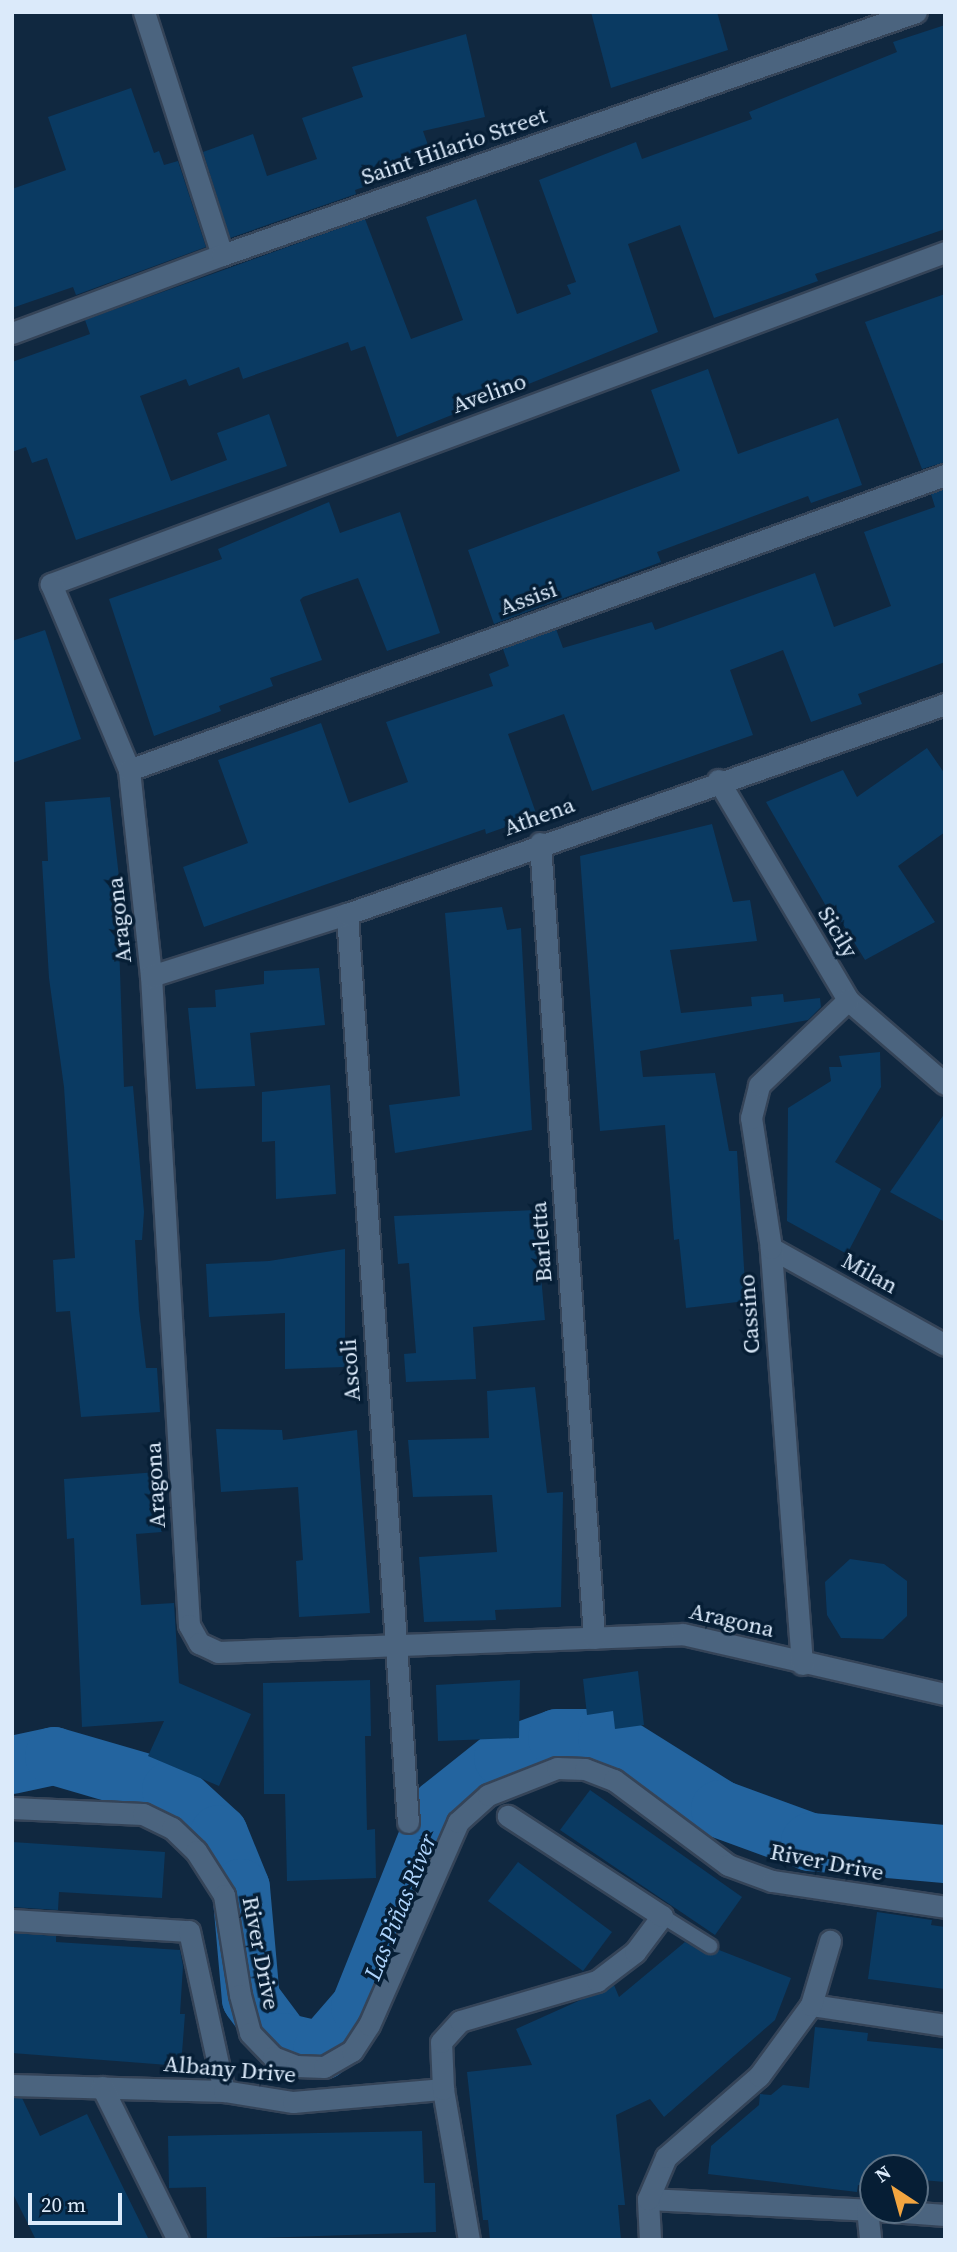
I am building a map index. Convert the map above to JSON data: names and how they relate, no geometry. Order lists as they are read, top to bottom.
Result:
{
  "streets": {
    "street": [
      "Saint Hilario Street",
      "Avelino",
      "Assisi",
      "Athena",
      "Aragona",
      "Sicily",
      "Barletta",
      "Milan",
      "Cassino",
      "Ascoli",
      "River Drive",
      "Albany Drive"
    ]
  },
  "crossings": [
    ["Avelino", "Aragona"],
    ["Assisi", "Aragona"],
    ["Athena", "Aragona"],
    ["Athena", "Sicily"],
    ["Athena", "Barletta"],
    ["Athena", "Ascoli"],
    ["Aragona", "Barletta"],
    ["Aragona", "Cassino"],
    ["Aragona", "Ascoli"],
    ["Sicily", "Cassino"],
    ["Milan", "Cassino"]
  ],
  "water": ["Las Piñas River"],
  "scale_bar": "20 m",
  "north": "top left"
}
